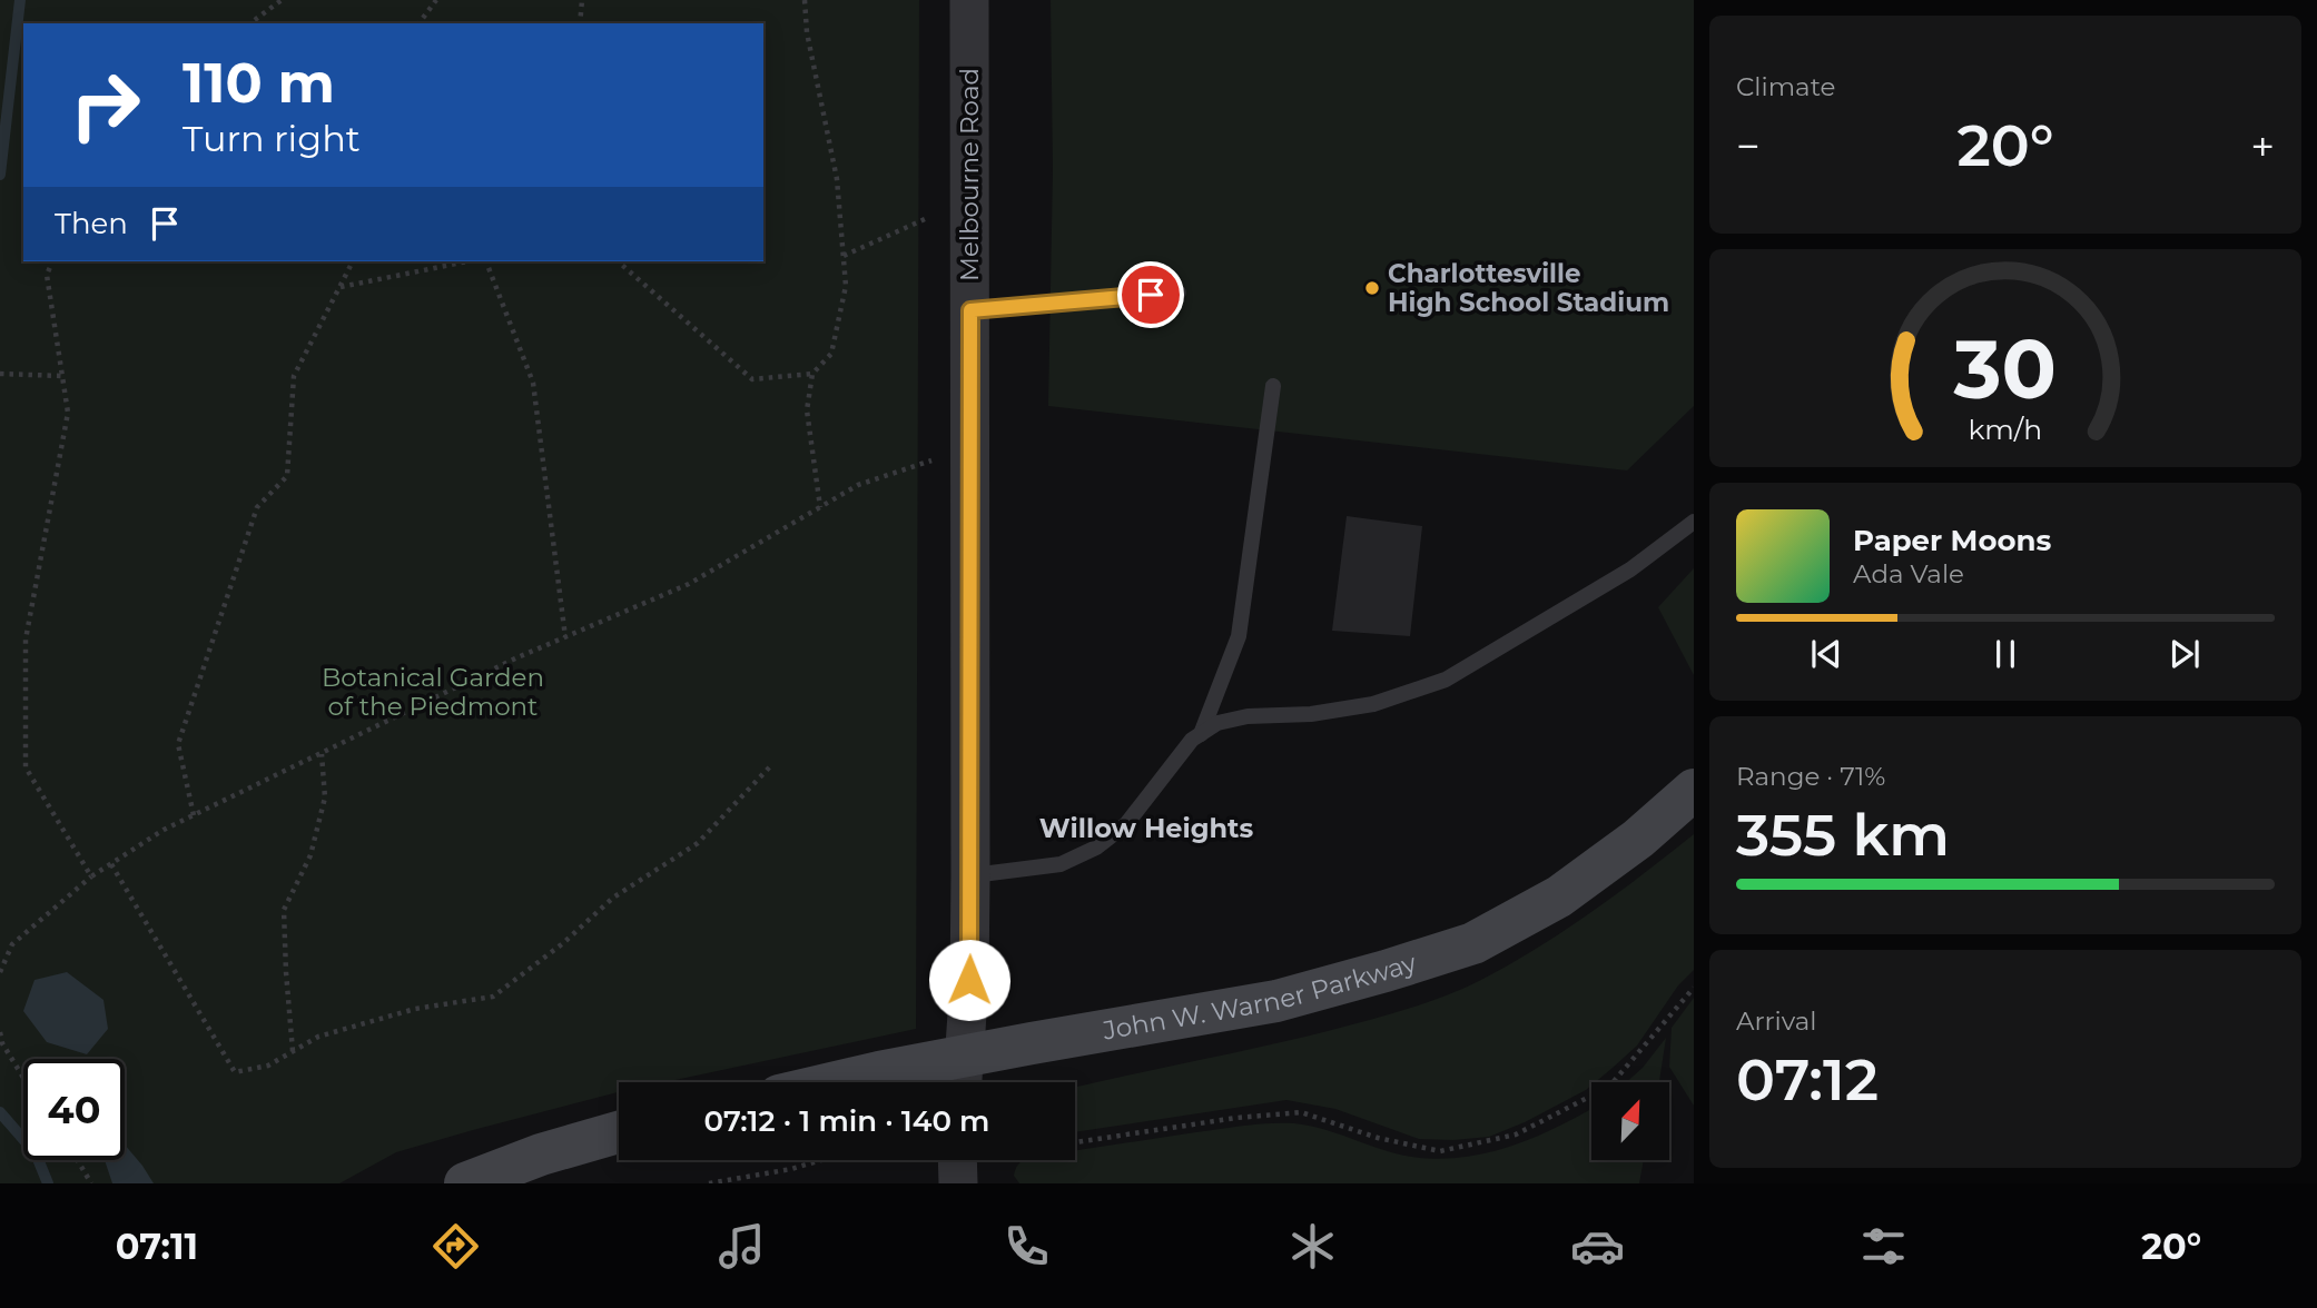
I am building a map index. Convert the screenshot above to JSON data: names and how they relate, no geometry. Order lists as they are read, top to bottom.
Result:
{
  "streets": {
    "main road": ["John W. Warner Parkway"],
    "street": ["Melbourne Road"]
  },
  "crossings": [
    ["Melbourne Road", "John W. Warner Parkway"]
  ],
  "districts": ["Willow Heights"],
  "parks": ["Botanical Garden of the Piedmont"],
  "places": ["Charlottesville High School Stadium"],
  "north": "top right",
  "page": {
    "tile": [
      "Climate",
      ["Range · 71%", "355 km"],
      ["Arrival", "07:12"]
    ],
    "turn": ["110 m", "Turn right"],
    "heat": ["−", "20°", "+"],
    "then": "Then",
    "song": ["Paper Moons", "Ada Vale"],
    "limit": "40",
    "trip": "07:12 · 1 min · 140 m",
    "tabs": ["07:11", "20°"],
    "gauge": ["30", "km/h"]
  }
}
